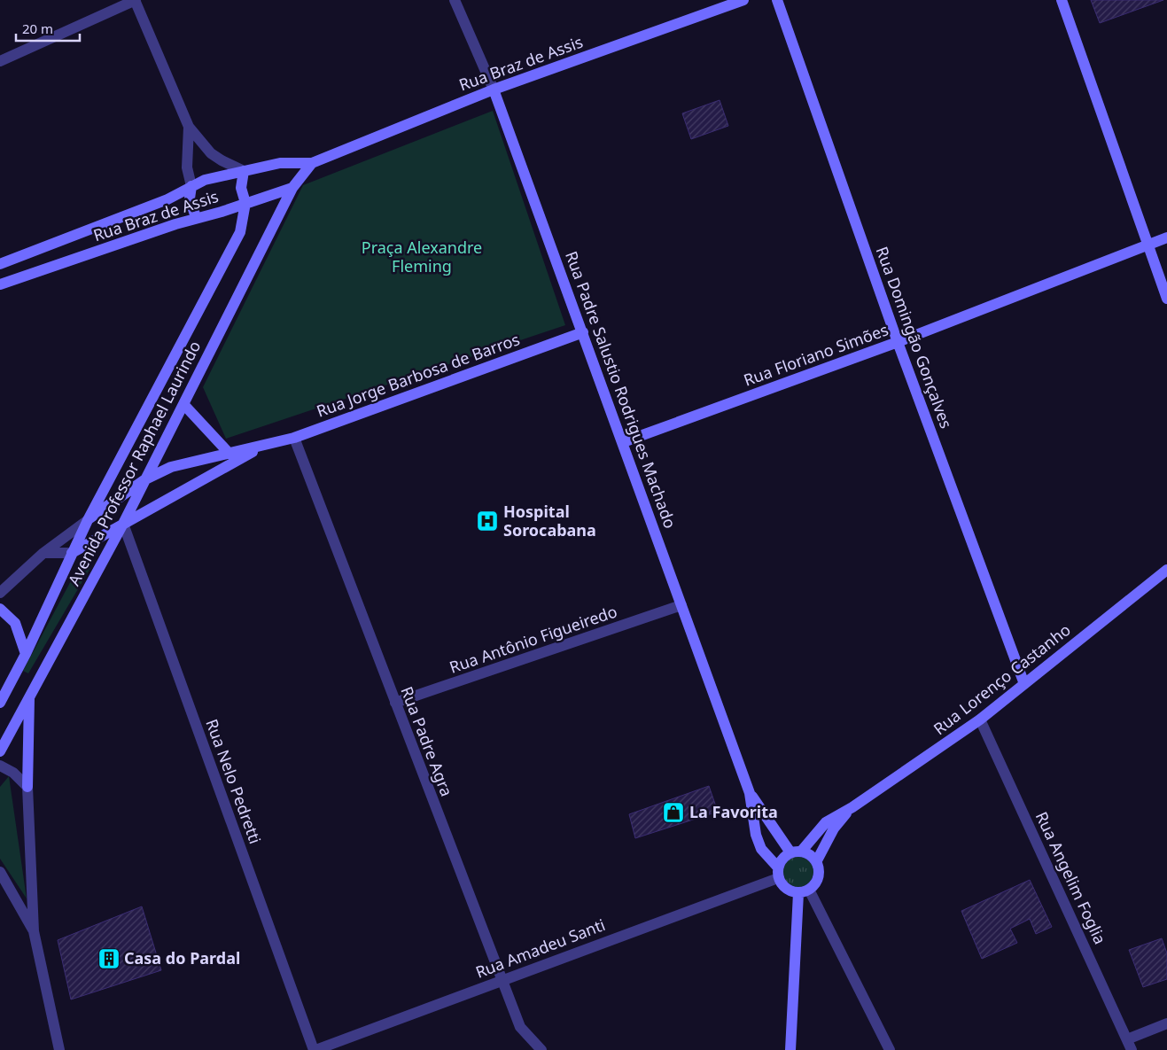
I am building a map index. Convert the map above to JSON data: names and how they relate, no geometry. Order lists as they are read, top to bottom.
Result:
{
  "streets": {
    "street": [
      "Rua Braz de Assis",
      "Rua Domingão Gonçalves",
      "Rua Floriano Simões",
      "Rua Jorge Barbosa de Barros",
      "Rua Padre Salustio Rodrigues Machado",
      "Avenida Professor Raphael Laurindo",
      "Rua Antônio Figueiredo",
      "Rua Lorenço Castanho",
      "Rua Padre Agra",
      "Rua Nelo Pedretti",
      "Rua Angelim Foglia",
      "Rua Amadeu Santi"
    ]
  },
  "crossings": [
    ["Rua Braz de Assis", "Rua Padre Salustio Rodrigues Machado"],
    ["Rua Braz de Assis", "Avenida Professor Raphael Laurindo"],
    ["Rua Domingão Gonçalves", "Rua Floriano Simões"],
    ["Rua Domingão Gonçalves", "Rua Lorenço Castanho"],
    ["Rua Floriano Simões", "Rua Padre Salustio Rodrigues Machado"],
    ["Rua Jorge Barbosa de Barros", "Rua Padre Salustio Rodrigues Machado"],
    ["Rua Jorge Barbosa de Barros", "Avenida Professor Raphael Laurindo"],
    ["Rua Jorge Barbosa de Barros", "Rua Padre Agra"],
    ["Rua Jorge Barbosa de Barros", "Rua Nelo Pedretti"],
    ["Rua Padre Salustio Rodrigues Machado", "Rua Antônio Figueiredo"],
    ["Rua Padre Salustio Rodrigues Machado", "Rua Lorenço Castanho"],
    ["Rua Padre Salustio Rodrigues Machado", "Rua Amadeu Santi"],
    ["Avenida Professor Raphael Laurindo", "Rua Nelo Pedretti"],
    ["Rua Antônio Figueiredo", "Rua Padre Agra"],
    ["Rua Lorenço Castanho", "Rua Angelim Foglia"],
    ["Rua Lorenço Castanho", "Rua Amadeu Santi"],
    ["Rua Padre Agra", "Rua Amadeu Santi"],
    ["Rua Nelo Pedretti", "Rua Amadeu Santi"]
  ],
  "parks": ["Praça Alexandre Fleming"],
  "places": {
    "hospital": ["Hospital Sorocabana"],
    "shop": ["La Favorita"],
    "building": ["Casa do Pardal"]
  },
  "scale_bar": "20 m"
}
